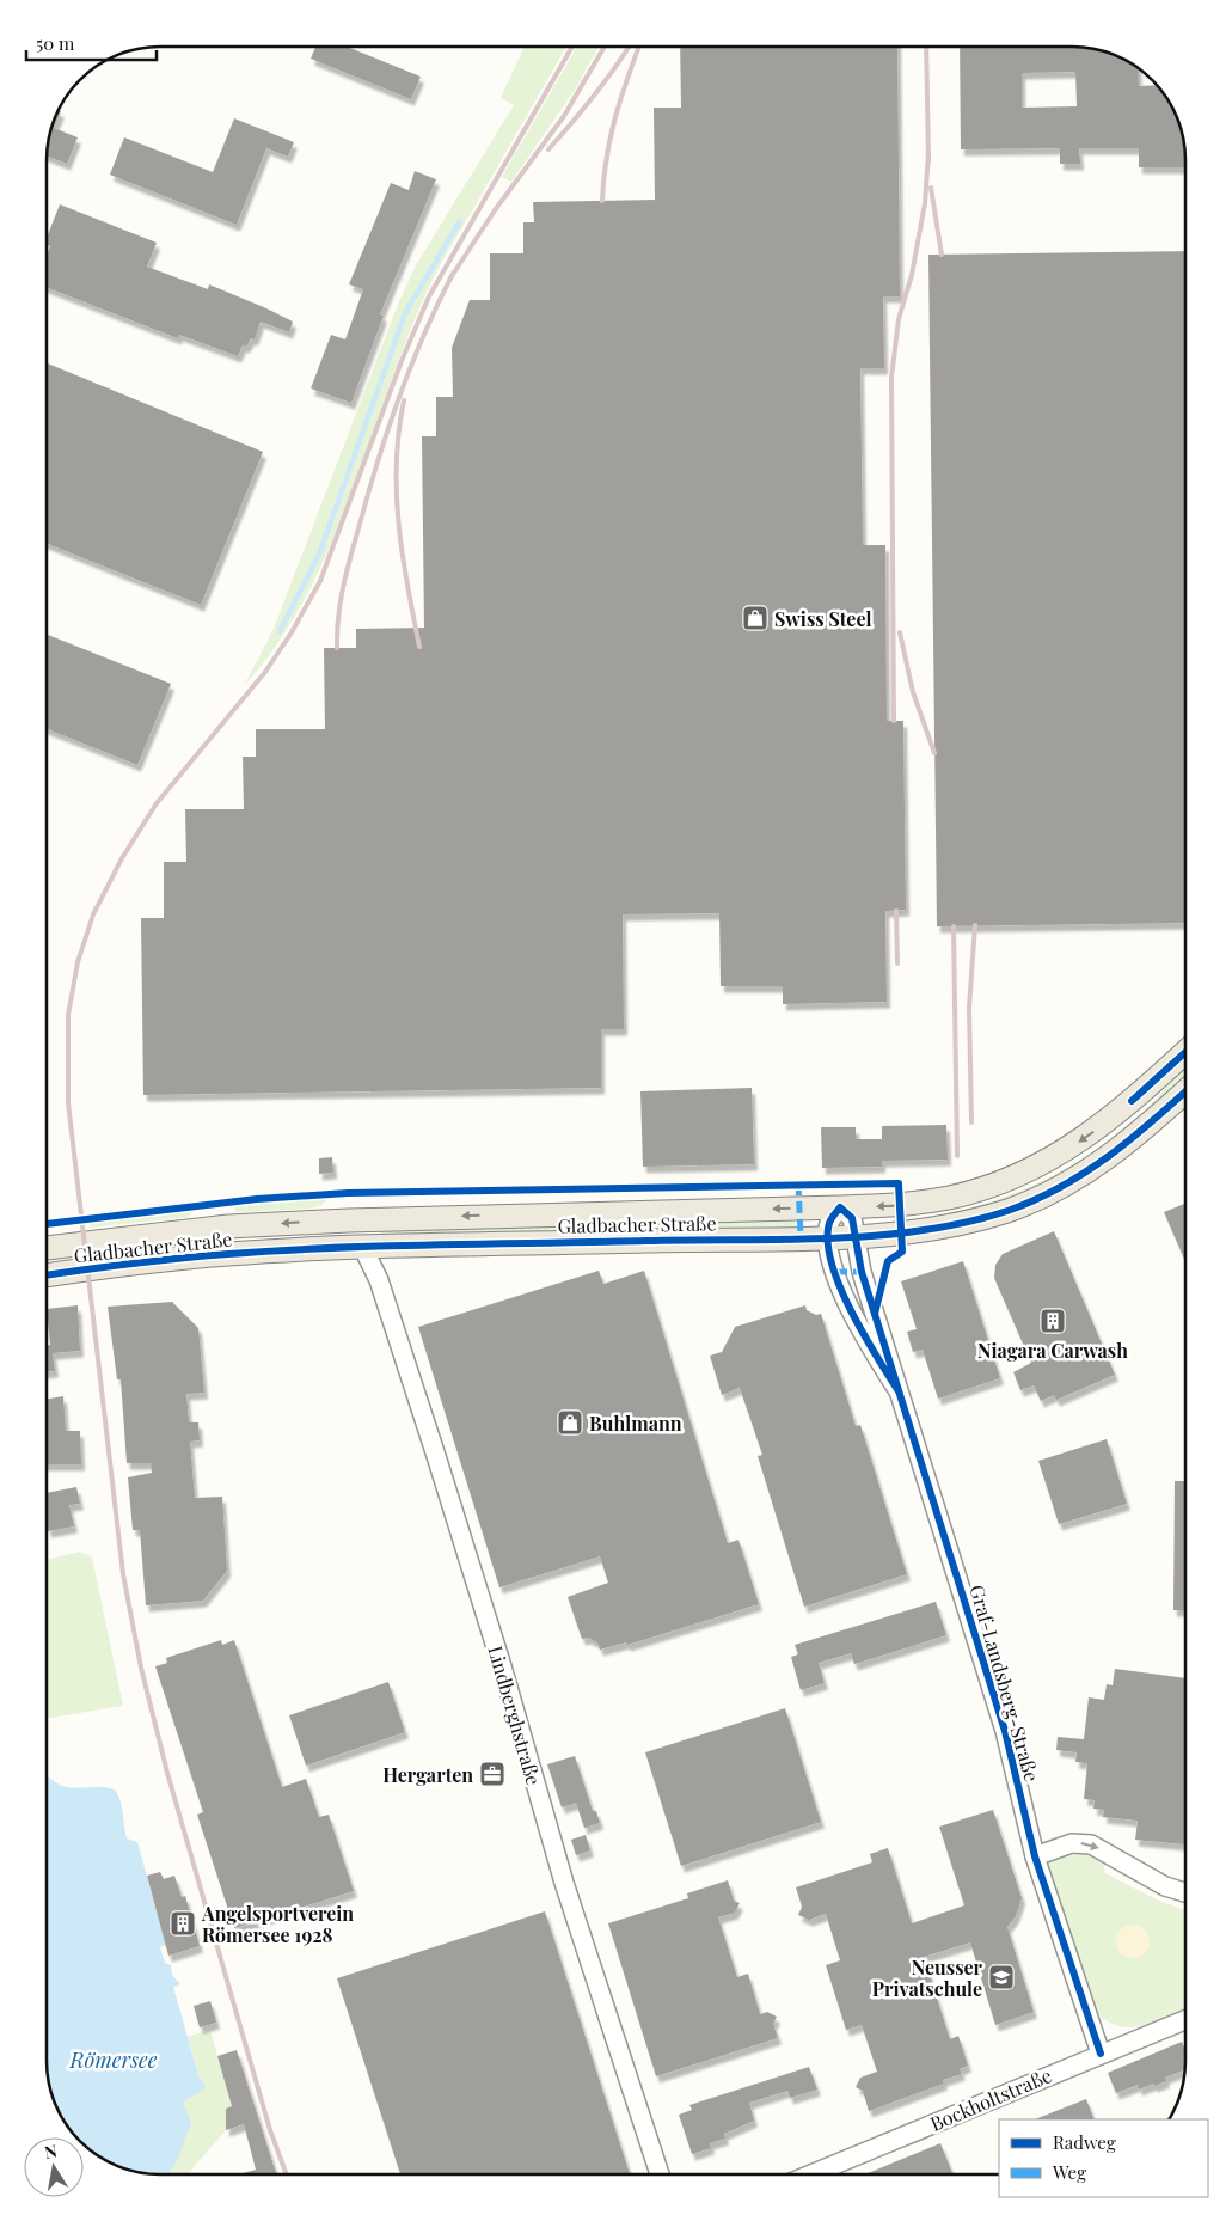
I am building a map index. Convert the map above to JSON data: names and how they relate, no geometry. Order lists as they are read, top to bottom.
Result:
{
  "streets": {
    "main road": ["Gladbacher Straße"],
    "street": ["Graf-Landsberg-Straße", "Lindberghstraße", "Bockholtstraße"]
  },
  "crossings": [
    ["Gladbacher Straße", "Graf-Landsberg-Straße"],
    ["Gladbacher Straße", "Lindberghstraße"],
    ["Graf-Landsberg-Straße", "Bockholtstraße"]
  ],
  "water": ["Römersee"],
  "places": {
    "shop": ["Swiss Steel", "Buhlmann"],
    "building": ["Niagara Carwash", "Angelsportverein Römersee 1928"],
    "office": ["Hergarten"],
    "school or university": ["Neusser Privatschule"]
  },
  "legend": ["Radweg", "Weg"],
  "scale_bar": "50 m",
  "north": "top"
}
